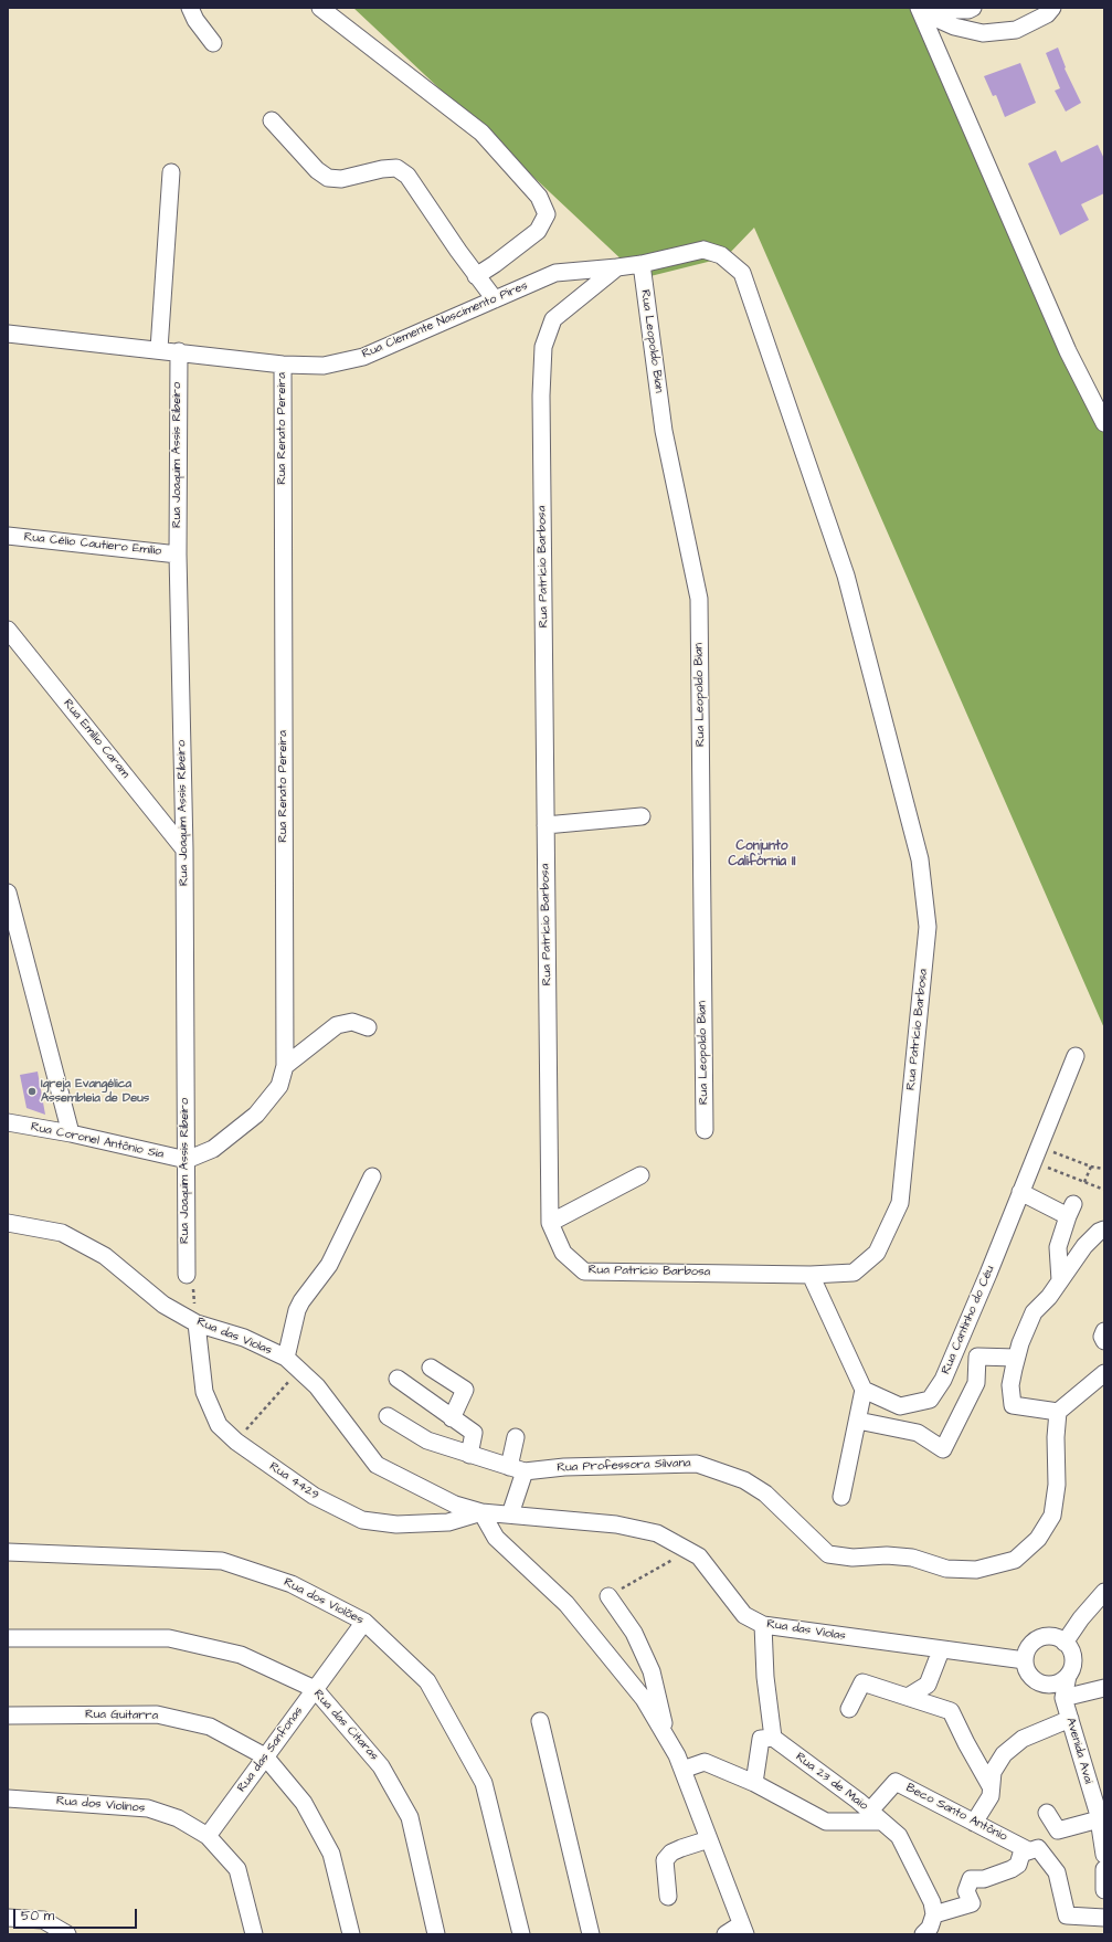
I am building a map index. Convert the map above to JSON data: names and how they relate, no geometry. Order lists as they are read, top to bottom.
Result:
{
  "streets": {
    "street": [
      "Rua Clemente Nascimento Pires",
      "Rua Leopoldo Bian",
      "Rua Renato Pereira",
      "Rua Joaquim Assis Ribeiro",
      "Rua Célio Cautiero Emílio",
      "Rua Patrício Barbosa",
      "Rua Emílio Caram",
      "Rua Coronel Antônio Sia",
      "Rua Cantinho do Céu",
      "Rua das Violas",
      "Rua Professora Silvana",
      "Rua 4429",
      "Rua dos Violões",
      "Rua Guitarra",
      "Rua das Citaras",
      "Rua das Sanfonas",
      "Avenida Avaí",
      "Rua 23 de Maio",
      "Rua dos Violinos",
      "Beco Santo Antônio"
    ]
  },
  "crossings": [
    ["Rua Clemente Nascimento Pires", "Rua Renato Pereira"],
    ["Rua Clemente Nascimento Pires", "Rua Joaquim Assis Ribeiro"],
    ["Rua Clemente Nascimento Pires", "Rua Patrício Barbosa"],
    ["Rua Leopoldo Bian", "Rua Patrício Barbosa"],
    ["Rua Renato Pereira", "Rua Joaquim Assis Ribeiro"],
    ["Rua Renato Pereira", "Rua Coronel Antônio Sia"],
    ["Rua Joaquim Assis Ribeiro", "Rua Célio Cautiero Emílio"],
    ["Rua Joaquim Assis Ribeiro", "Rua Emílio Caram"],
    ["Rua Joaquim Assis Ribeiro", "Rua Coronel Antônio Sia"],
    ["Rua das Violas", "Rua 4429"],
    ["Rua das Violas", "Avenida Avaí"],
    ["Rua dos Violões", "Rua das Sanfonas"],
    ["Rua Guitarra", "Rua das Sanfonas"],
    ["Rua das Citaras", "Rua das Sanfonas"],
    ["Rua das Sanfonas", "Rua dos Violinos"],
    ["Rua 23 de Maio", "Beco Santo Antônio"]
  ],
  "districts": ["Conjunto Califórnia II"],
  "places": ["Igreja Evangélica Assembleia de Deus"],
  "scale_bar": "50 m"
}
